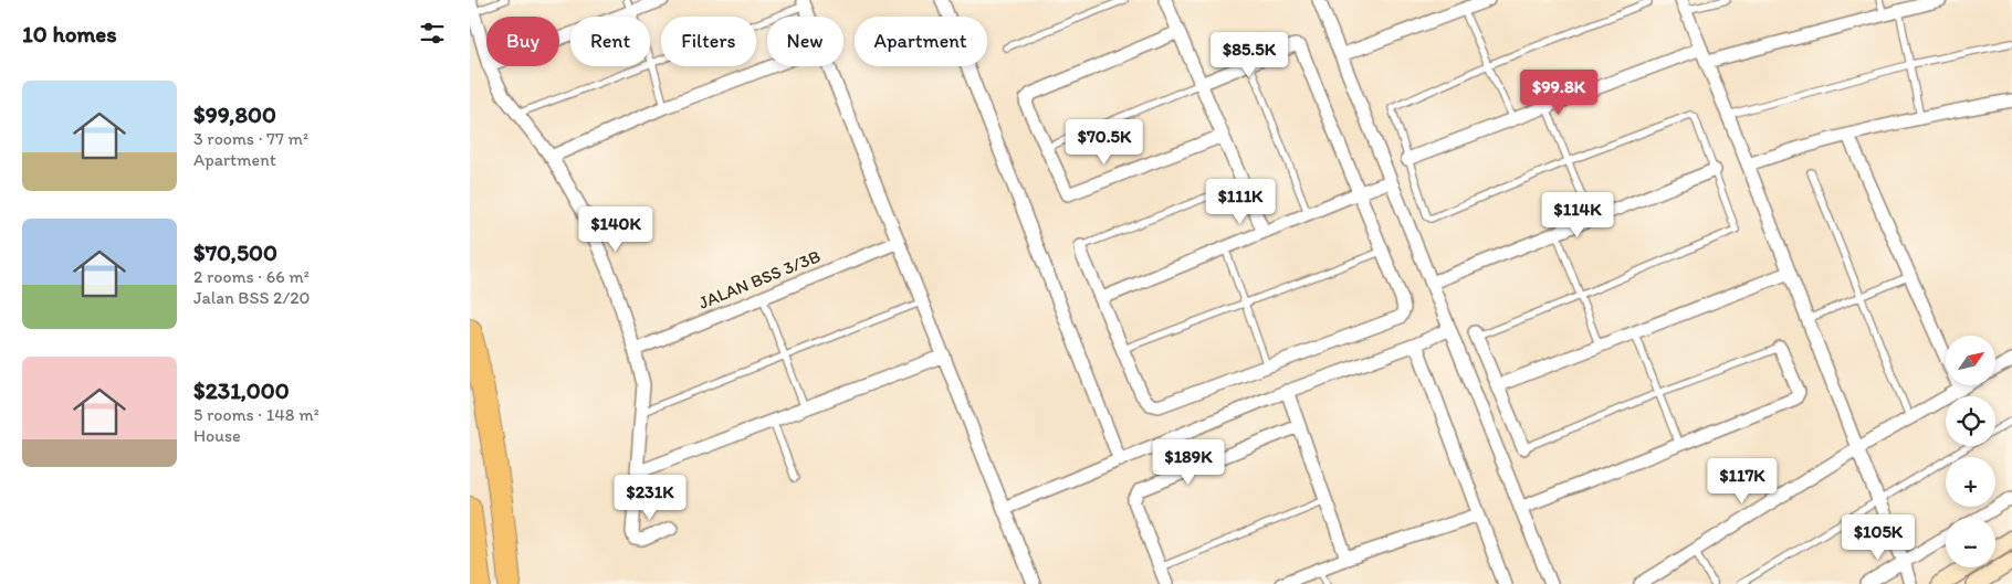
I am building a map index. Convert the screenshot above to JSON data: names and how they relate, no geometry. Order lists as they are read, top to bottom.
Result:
{
  "streets": {
    "street": ["JALAN BSS 3/3B"]
  },
  "north": "top right",
  "page": {
    "heading": "10 homes",
    "chip": [
      "Buy",
      "Rent",
      "Filters",
      "New",
      "Apartment"
    ],
    "price": [
      "$85.5K",
      "$99.8K",
      "$70.5K",
      "$111K",
      "$114K",
      "$140K",
      "$189K",
      "$117K",
      "$231K",
      "$105K"
    ],
    "list": [
      {
        "name": "$99,800",
        "note": "3 rooms · 77 m² · Apartment"
      },
      {
        "name": "$70,500",
        "note": "2 rooms · 66 m² · Jalan BSS 2/20"
      },
      {
        "name": "$231,000",
        "note": "5 rooms · 148 m² · House"
      }
    ],
    "map_buttons": ["+", "−"]
  }
}
